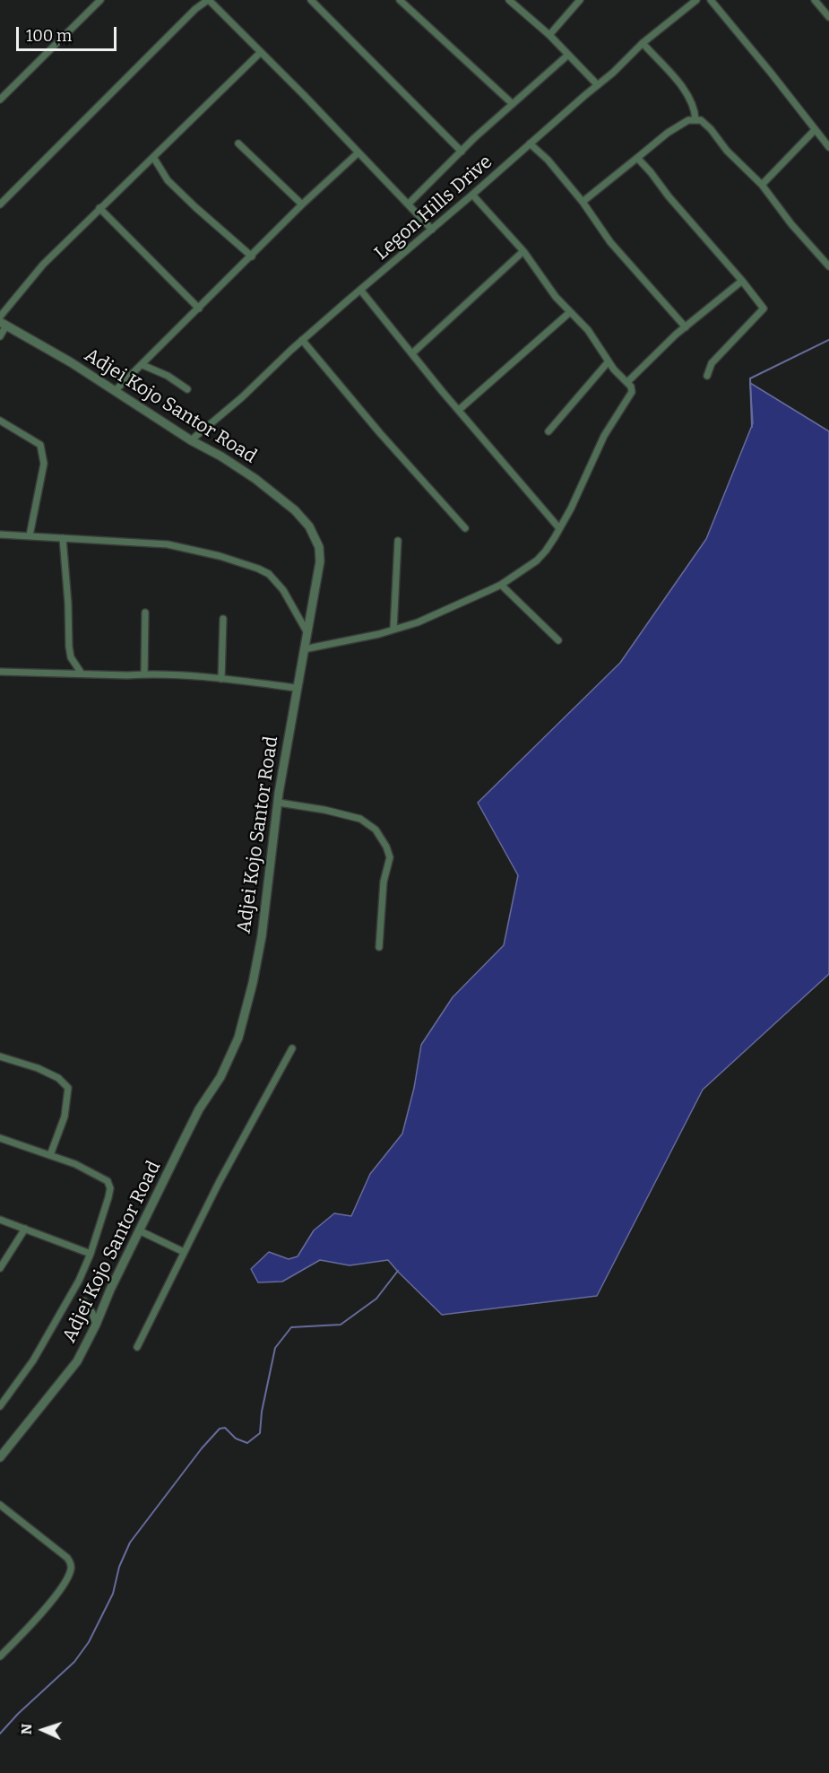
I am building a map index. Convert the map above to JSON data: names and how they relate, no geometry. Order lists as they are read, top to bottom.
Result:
{
  "streets": {
    "street": ["Legon Hills Drive", "Adjei Kojo Santor Road"]
  },
  "crossings": [
    ["Legon Hills Drive", "Adjei Kojo Santor Road"]
  ],
  "scale_bar": "100 m",
  "north": "left"
}
